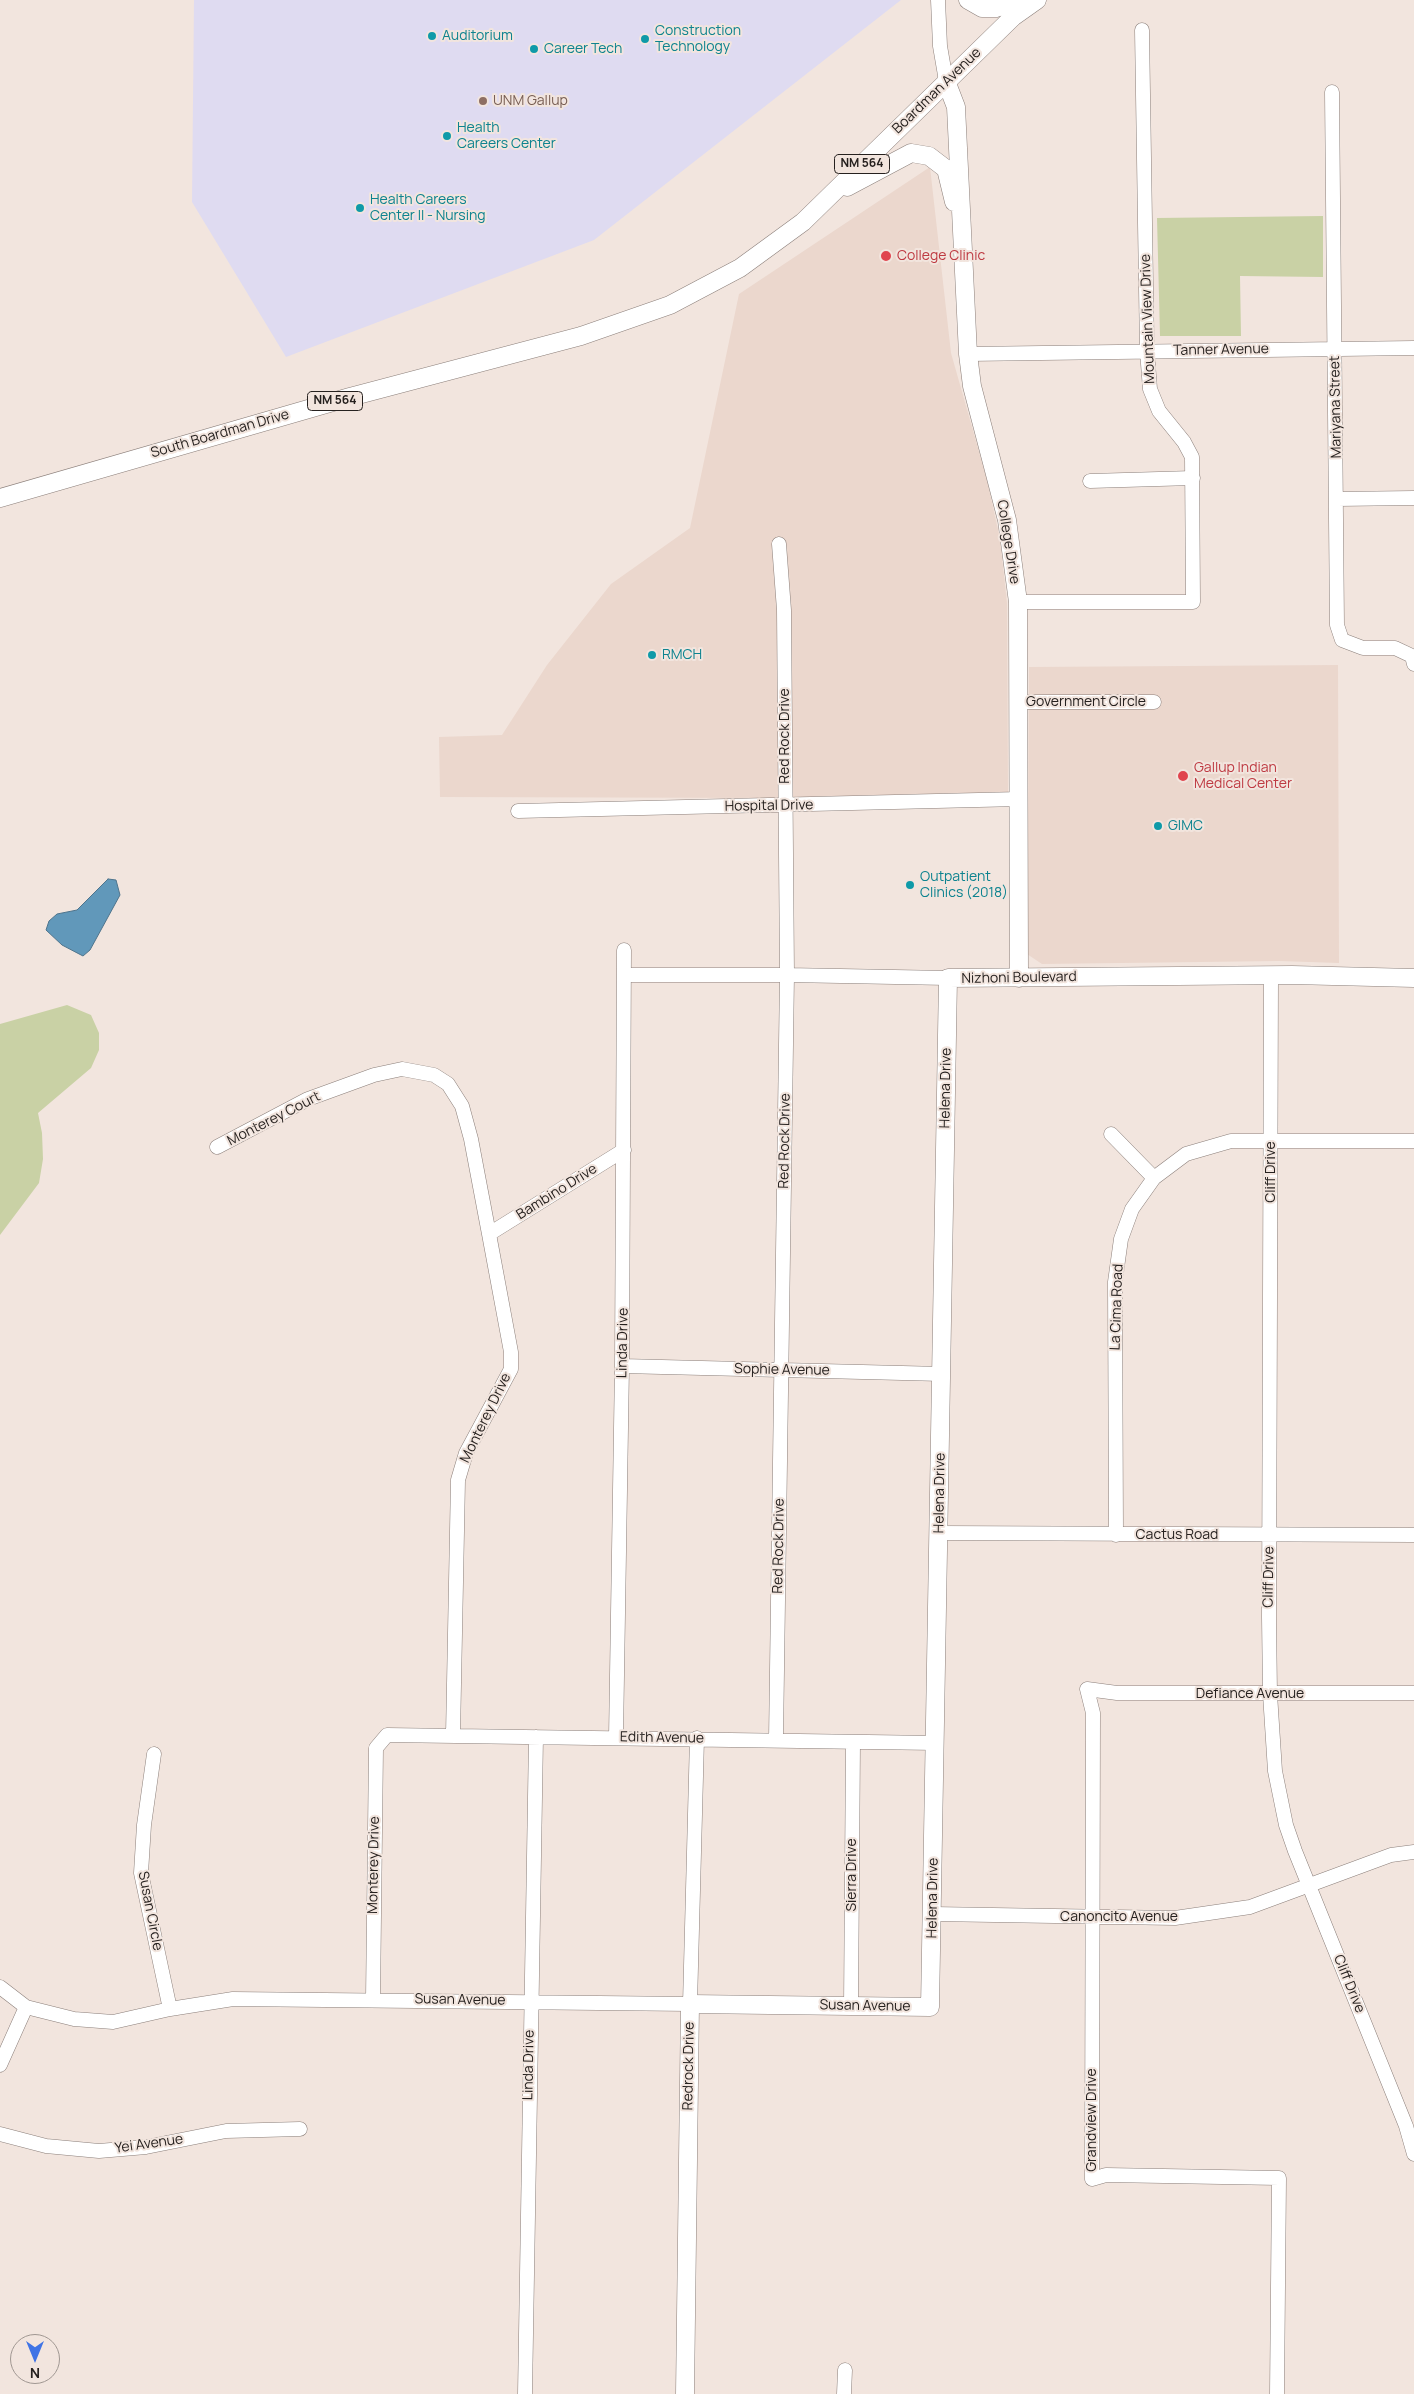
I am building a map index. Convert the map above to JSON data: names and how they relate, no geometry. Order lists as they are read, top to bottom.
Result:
{
  "streets": {
    "main road": [
      "Boardman Avenue",
      "NM 564",
      "South Boardman Drive",
      "College Drive",
      "Nizhoni Boulevard",
      "Helena Drive",
      "Susan Avenue",
      "Redrock Drive"
    ],
    "street": [
      "Mountain View Drive",
      "Tanner Avenue",
      "Mariyana Street",
      "Government Circle",
      "Red Rock Drive",
      "Hospital Drive",
      "Monterey Court",
      "Cliff Drive",
      "Bambino Drive",
      "La Cima Road",
      "Linda Drive",
      "Sophie Avenue",
      "Monterey Drive",
      "Cactus Road",
      "Defiance Avenue",
      "Edith Avenue",
      "Sierra Drive",
      "Susan Circle",
      "Canoncito Avenue",
      "Grandview Drive",
      "Yei Avenue"
    ]
  },
  "crossings": [
    ["Boardman Avenue", "South Boardman Drive"],
    ["Boardman Avenue", "College Drive"],
    ["Mountain View Drive", "Tanner Avenue"],
    ["Mountain View Drive", "College Drive"],
    ["Tanner Avenue", "Mariyana Street"],
    ["Tanner Avenue", "College Drive"],
    ["College Drive", "Government Circle"],
    ["College Drive", "Hospital Drive"],
    ["College Drive", "Nizhoni Boulevard"],
    ["Red Rock Drive", "Hospital Drive"],
    ["Red Rock Drive", "Nizhoni Boulevard"],
    ["Red Rock Drive", "Sophie Avenue"],
    ["Red Rock Drive", "Edith Avenue"],
    ["Nizhoni Boulevard", "Helena Drive"],
    ["Nizhoni Boulevard", "Cliff Drive"],
    ["Nizhoni Boulevard", "Linda Drive"],
    ["Helena Drive", "Sophie Avenue"],
    ["Helena Drive", "Cactus Road"],
    ["Helena Drive", "Edith Avenue"],
    ["Helena Drive", "Canoncito Avenue"],
    ["Helena Drive", "Susan Avenue"],
    ["Monterey Court", "Monterey Drive"],
    ["Cliff Drive", "La Cima Road"],
    ["Cliff Drive", "Cactus Road"],
    ["Cliff Drive", "Defiance Avenue"],
    ["Cliff Drive", "Canoncito Avenue"],
    ["Bambino Drive", "Linda Drive"],
    ["Bambino Drive", "Monterey Drive"],
    ["La Cima Road", "Cactus Road"],
    ["Linda Drive", "Sophie Avenue"],
    ["Linda Drive", "Edith Avenue"],
    ["Linda Drive", "Susan Avenue"],
    ["Monterey Drive", "Edith Avenue"],
    ["Monterey Drive", "Susan Avenue"],
    ["Defiance Avenue", "Grandview Drive"],
    ["Edith Avenue", "Sierra Drive"],
    ["Edith Avenue", "Redrock Drive"],
    ["Sierra Drive", "Susan Avenue"],
    ["Susan Circle", "Susan Avenue"],
    ["Canoncito Avenue", "Grandview Drive"],
    ["Susan Avenue", "Redrock Drive"]
  ],
  "places": [
    "Auditorium",
    "Construction Technology",
    "Career Tech",
    "UNM Gallup",
    "Health Careers Center",
    "Health Careers Center II - Nursing",
    "College Clinic",
    "RMCH",
    "Gallup Indian Medical Center",
    "GIMC",
    "Outpatient Clinics (2018)"
  ],
  "north": "bottom"
}
